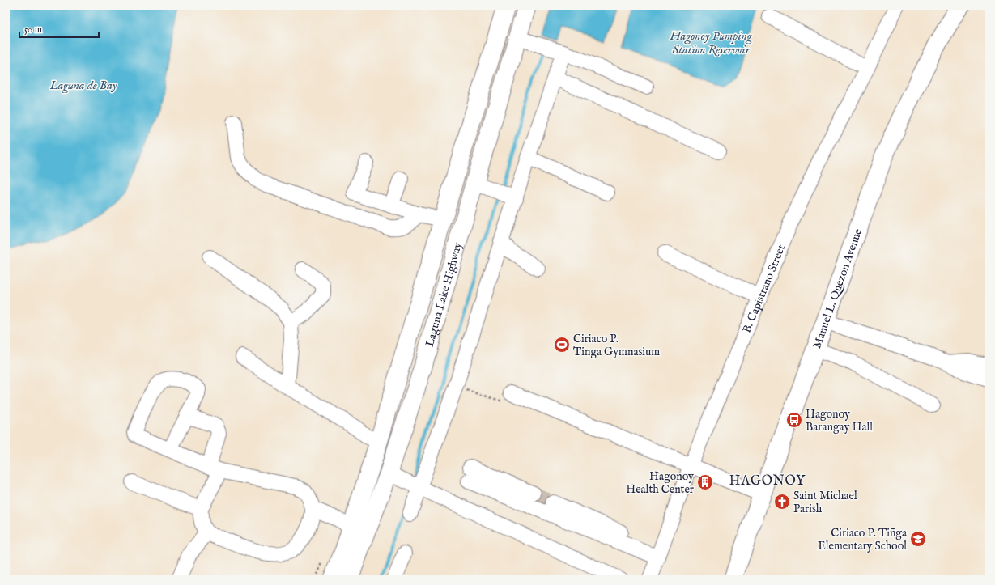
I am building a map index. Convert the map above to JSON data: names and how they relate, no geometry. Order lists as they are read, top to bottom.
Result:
{
  "streets": {
    "main road": ["Manuel L. Quezon Avenue", "Laguna Lake Highway"],
    "street": ["B. Capistrano Street"]
  },
  "districts": ["HAGONOY"],
  "water": ["Hagonoy Pumping Station Reservoir", "Laguna de Bay"],
  "places": {
    "sports": ["Ciriaco P. Tinga Gymnasium"],
    "bus stop": ["Hagonoy Barangay Hall"],
    "building": ["Hagonoy Health Center"],
    "church": ["Saint Michael Parish"],
    "school or university": ["Ciriaco P. Tiñga Elementary School"]
  },
  "scale_bar": "50 m"
}
